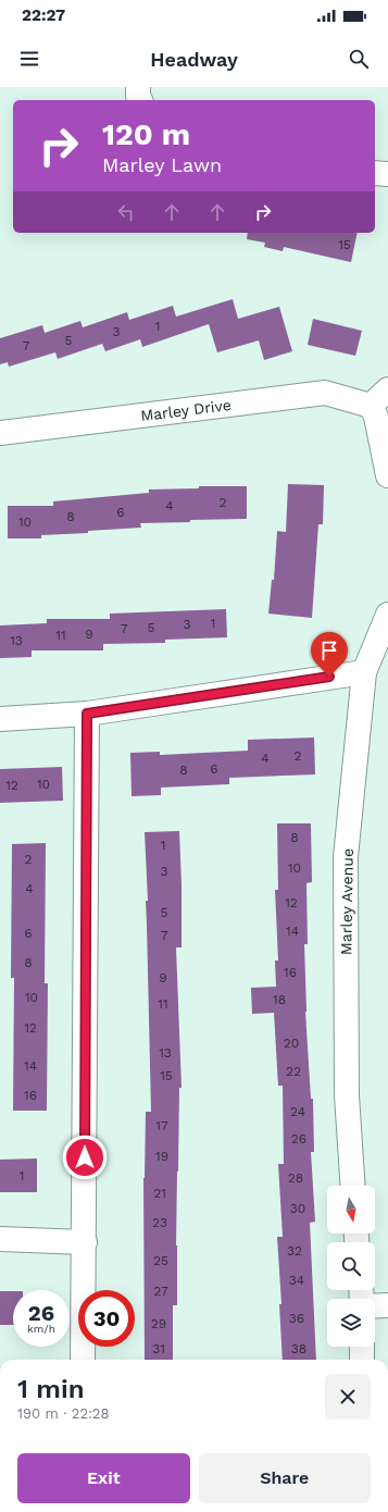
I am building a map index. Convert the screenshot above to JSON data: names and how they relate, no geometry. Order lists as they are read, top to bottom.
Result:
{
  "streets": {
    "street": ["Marley Drive", "Marley Avenue"]
  },
  "house_numbers": [
    "15",
    "1",
    "3",
    "5",
    "7",
    "2",
    "4",
    "6",
    "8",
    "10",
    "1",
    "3",
    "5",
    "7",
    "9",
    "11",
    "13",
    "2",
    "4",
    "6",
    "8",
    "10",
    "12",
    "8",
    "1",
    "2",
    "10",
    "3",
    "4",
    "12",
    "5",
    "14",
    "6",
    "7",
    "8",
    "16",
    "9",
    "10",
    "18",
    "11",
    "12",
    "20",
    "13",
    "14",
    "22",
    "15",
    "16",
    "24",
    "17",
    "26",
    "19",
    "1",
    "28",
    "21",
    "30",
    "23",
    "32",
    "25",
    "34",
    "27",
    "36",
    "29",
    "31",
    "38"
  ],
  "north": "bottom",
  "page": {
    "status": "22:27",
    "header": "Headway",
    "turn": ["120 m", "Marley Lawn"],
    "speed": "26 km/h",
    "limit": "30",
    "heading": ["1 min", "190 m · 22:28"],
    "buttons": ["Exit", "Share"]
  }
}
